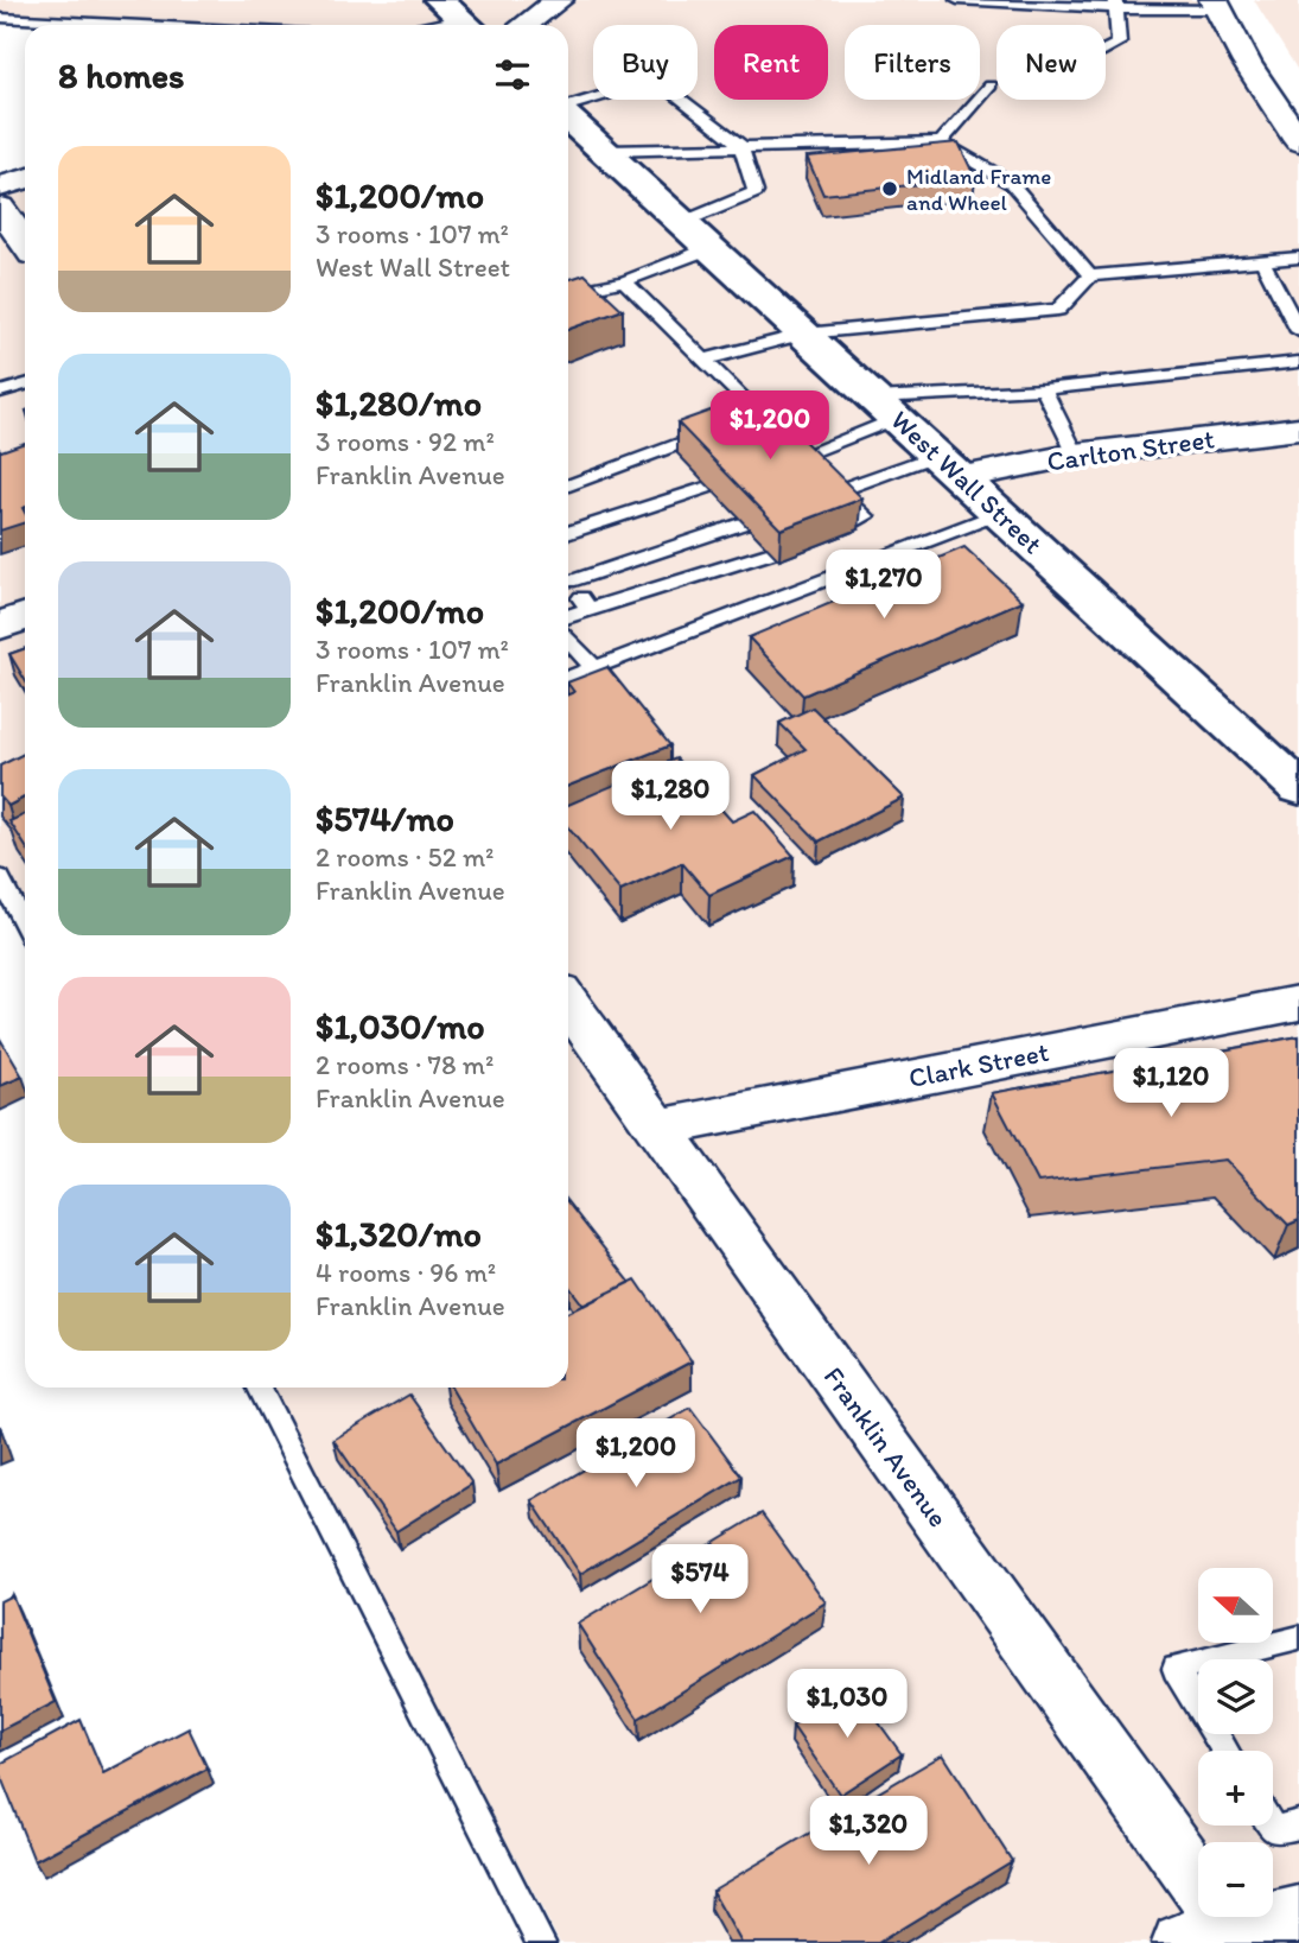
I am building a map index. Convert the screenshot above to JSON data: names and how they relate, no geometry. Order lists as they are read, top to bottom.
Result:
{
  "streets": {
    "main road": ["West Wall Street"],
    "street": ["Carlton Street", "Clark Street", "Franklin Avenue"]
  },
  "crossings": [
    ["Carlton Street", "West Wall Street"],
    ["Clark Street", "Franklin Avenue"]
  ],
  "places": ["Midland Frame and Wheel"],
  "north": "left",
  "page": {
    "chip": [
      "Buy",
      "Rent",
      "Filters",
      "New"
    ],
    "heading": "8 homes",
    "list": [
      {
        "name": "$1,200/mo",
        "note": "3 rooms · 107 m² · West Wall Street"
      },
      {
        "name": "$1,280/mo",
        "note": "3 rooms · 92 m² · Franklin Avenue"
      },
      {
        "name": "$1,200/mo",
        "note": "3 rooms · 107 m² · Franklin Avenue"
      },
      {
        "name": "$574/mo",
        "note": "2 rooms · 52 m² · Franklin Avenue"
      },
      {
        "name": "$1,030/mo",
        "note": "2 rooms · 78 m² · Franklin Avenue"
      },
      {
        "name": "$1,320/mo",
        "note": "4 rooms · 96 m² · Franklin Avenue"
      }
    ],
    "price": [
      "$1,200",
      "$1,270",
      "$1,280",
      "$1,120",
      "$1,200",
      "$574",
      "$1,030",
      "$1,320"
    ],
    "map_buttons": ["+", "−"]
  }
}
